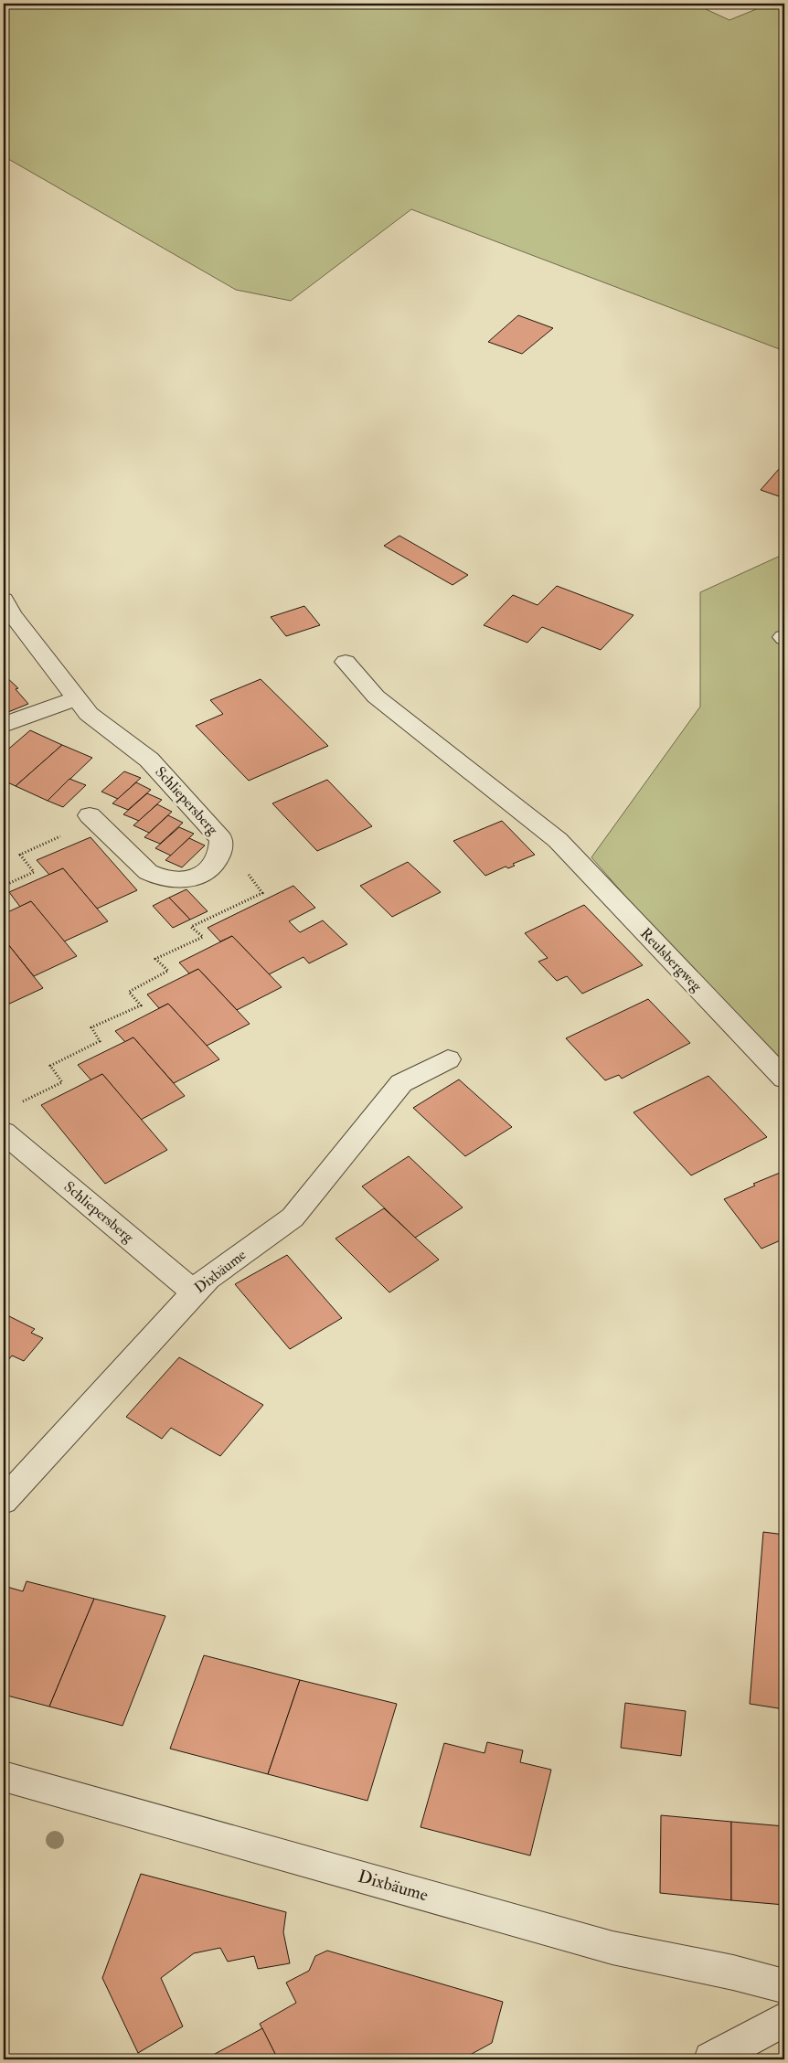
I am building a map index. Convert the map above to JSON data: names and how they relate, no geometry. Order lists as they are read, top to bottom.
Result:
{
  "streets": {
    "street": ["Schliepersberg", "Reulsbergweg", "Dixbäume"]
  },
  "crossings": [
    ["Schliepersberg", "Dixbäume"]
  ]
}
